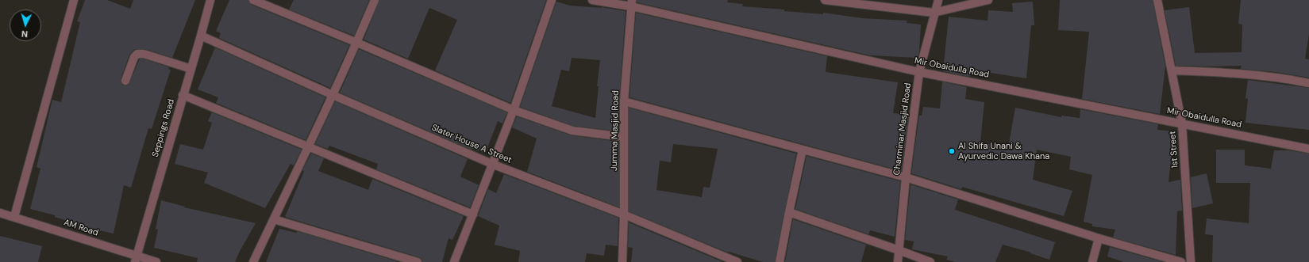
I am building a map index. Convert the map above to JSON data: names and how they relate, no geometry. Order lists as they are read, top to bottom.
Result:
{
  "streets": {
    "street": [
      "Mir Obaidulla Road",
      "Seppings Road",
      "Charminar Masjid Road",
      "Jumma Masjid Road",
      "Slater House A Street",
      "1st Street",
      "AM Road"
    ]
  },
  "crossings": [
    ["Mir Obaidulla Road", "Charminar Masjid Road"],
    ["Mir Obaidulla Road", "Jumma Masjid Road"],
    ["Mir Obaidulla Road", "1st Street"],
    ["Seppings Road", "Slater House A Street"],
    ["Seppings Road", "AM Road"],
    ["Jumma Masjid Road", "Slater House A Street"]
  ],
  "places": ["Al Shifa Unani & Ayurvedic Dawa Khana"],
  "north": "bottom"
}
